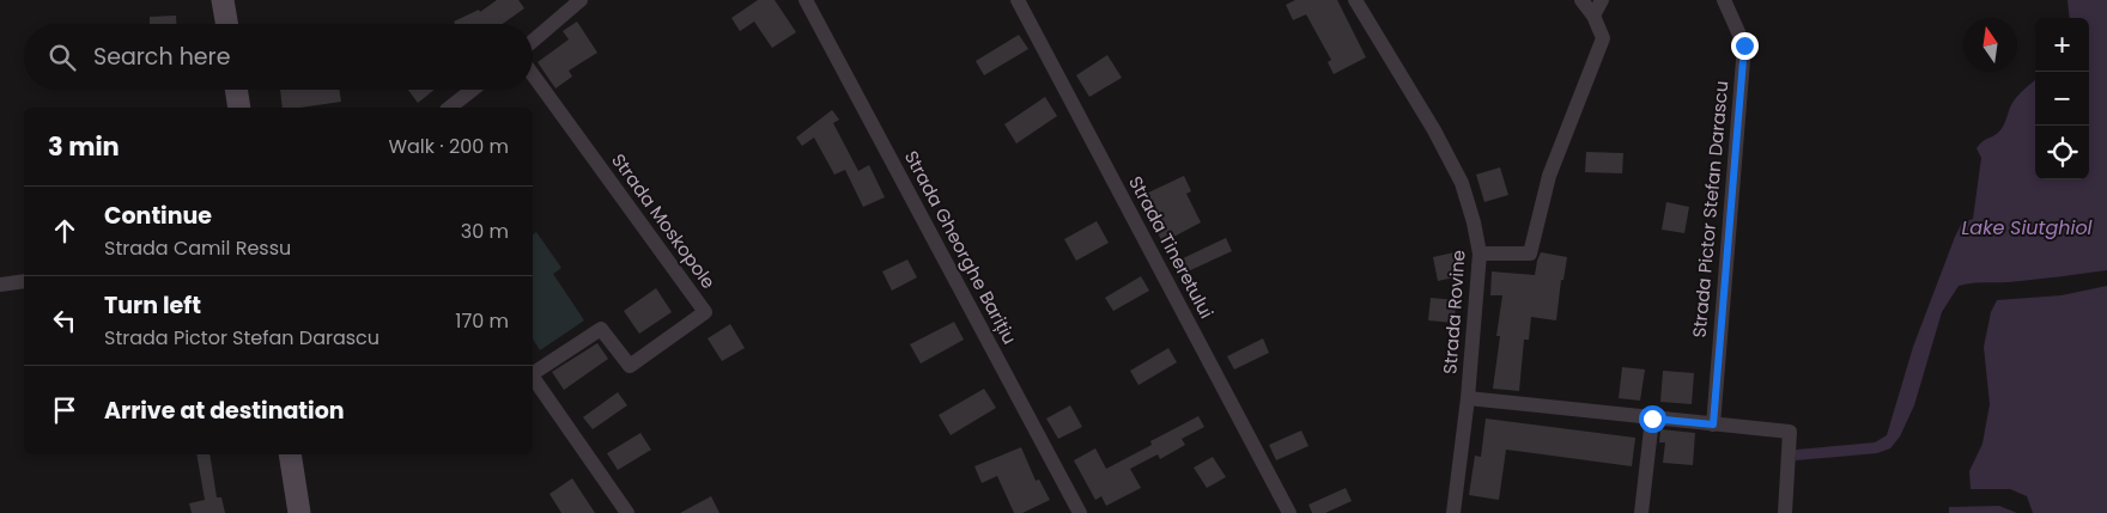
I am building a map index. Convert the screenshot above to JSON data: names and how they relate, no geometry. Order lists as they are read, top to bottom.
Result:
{
  "streets": {
    "street": [
      "Strada Pictor Stefan Darascu",
      "Strada Moskopole",
      "Strada Gheorghe Barițiu",
      "Strada Tineretului",
      "Strada Rovine"
    ]
  },
  "water": ["Lake Siutghiol"],
  "north": "top",
  "page": {
    "map_buttons": ["+", "−"],
    "search": "Search here",
    "heading": ["3 min", "Walk · 200 m"],
    "list": [
      ["Continue", "Strada Camil Ressu", "30 m"],
      ["Turn left", "Strada Pictor Stefan Darascu", "170 m"],
      "Arrive at destination"
    ]
  }
}
